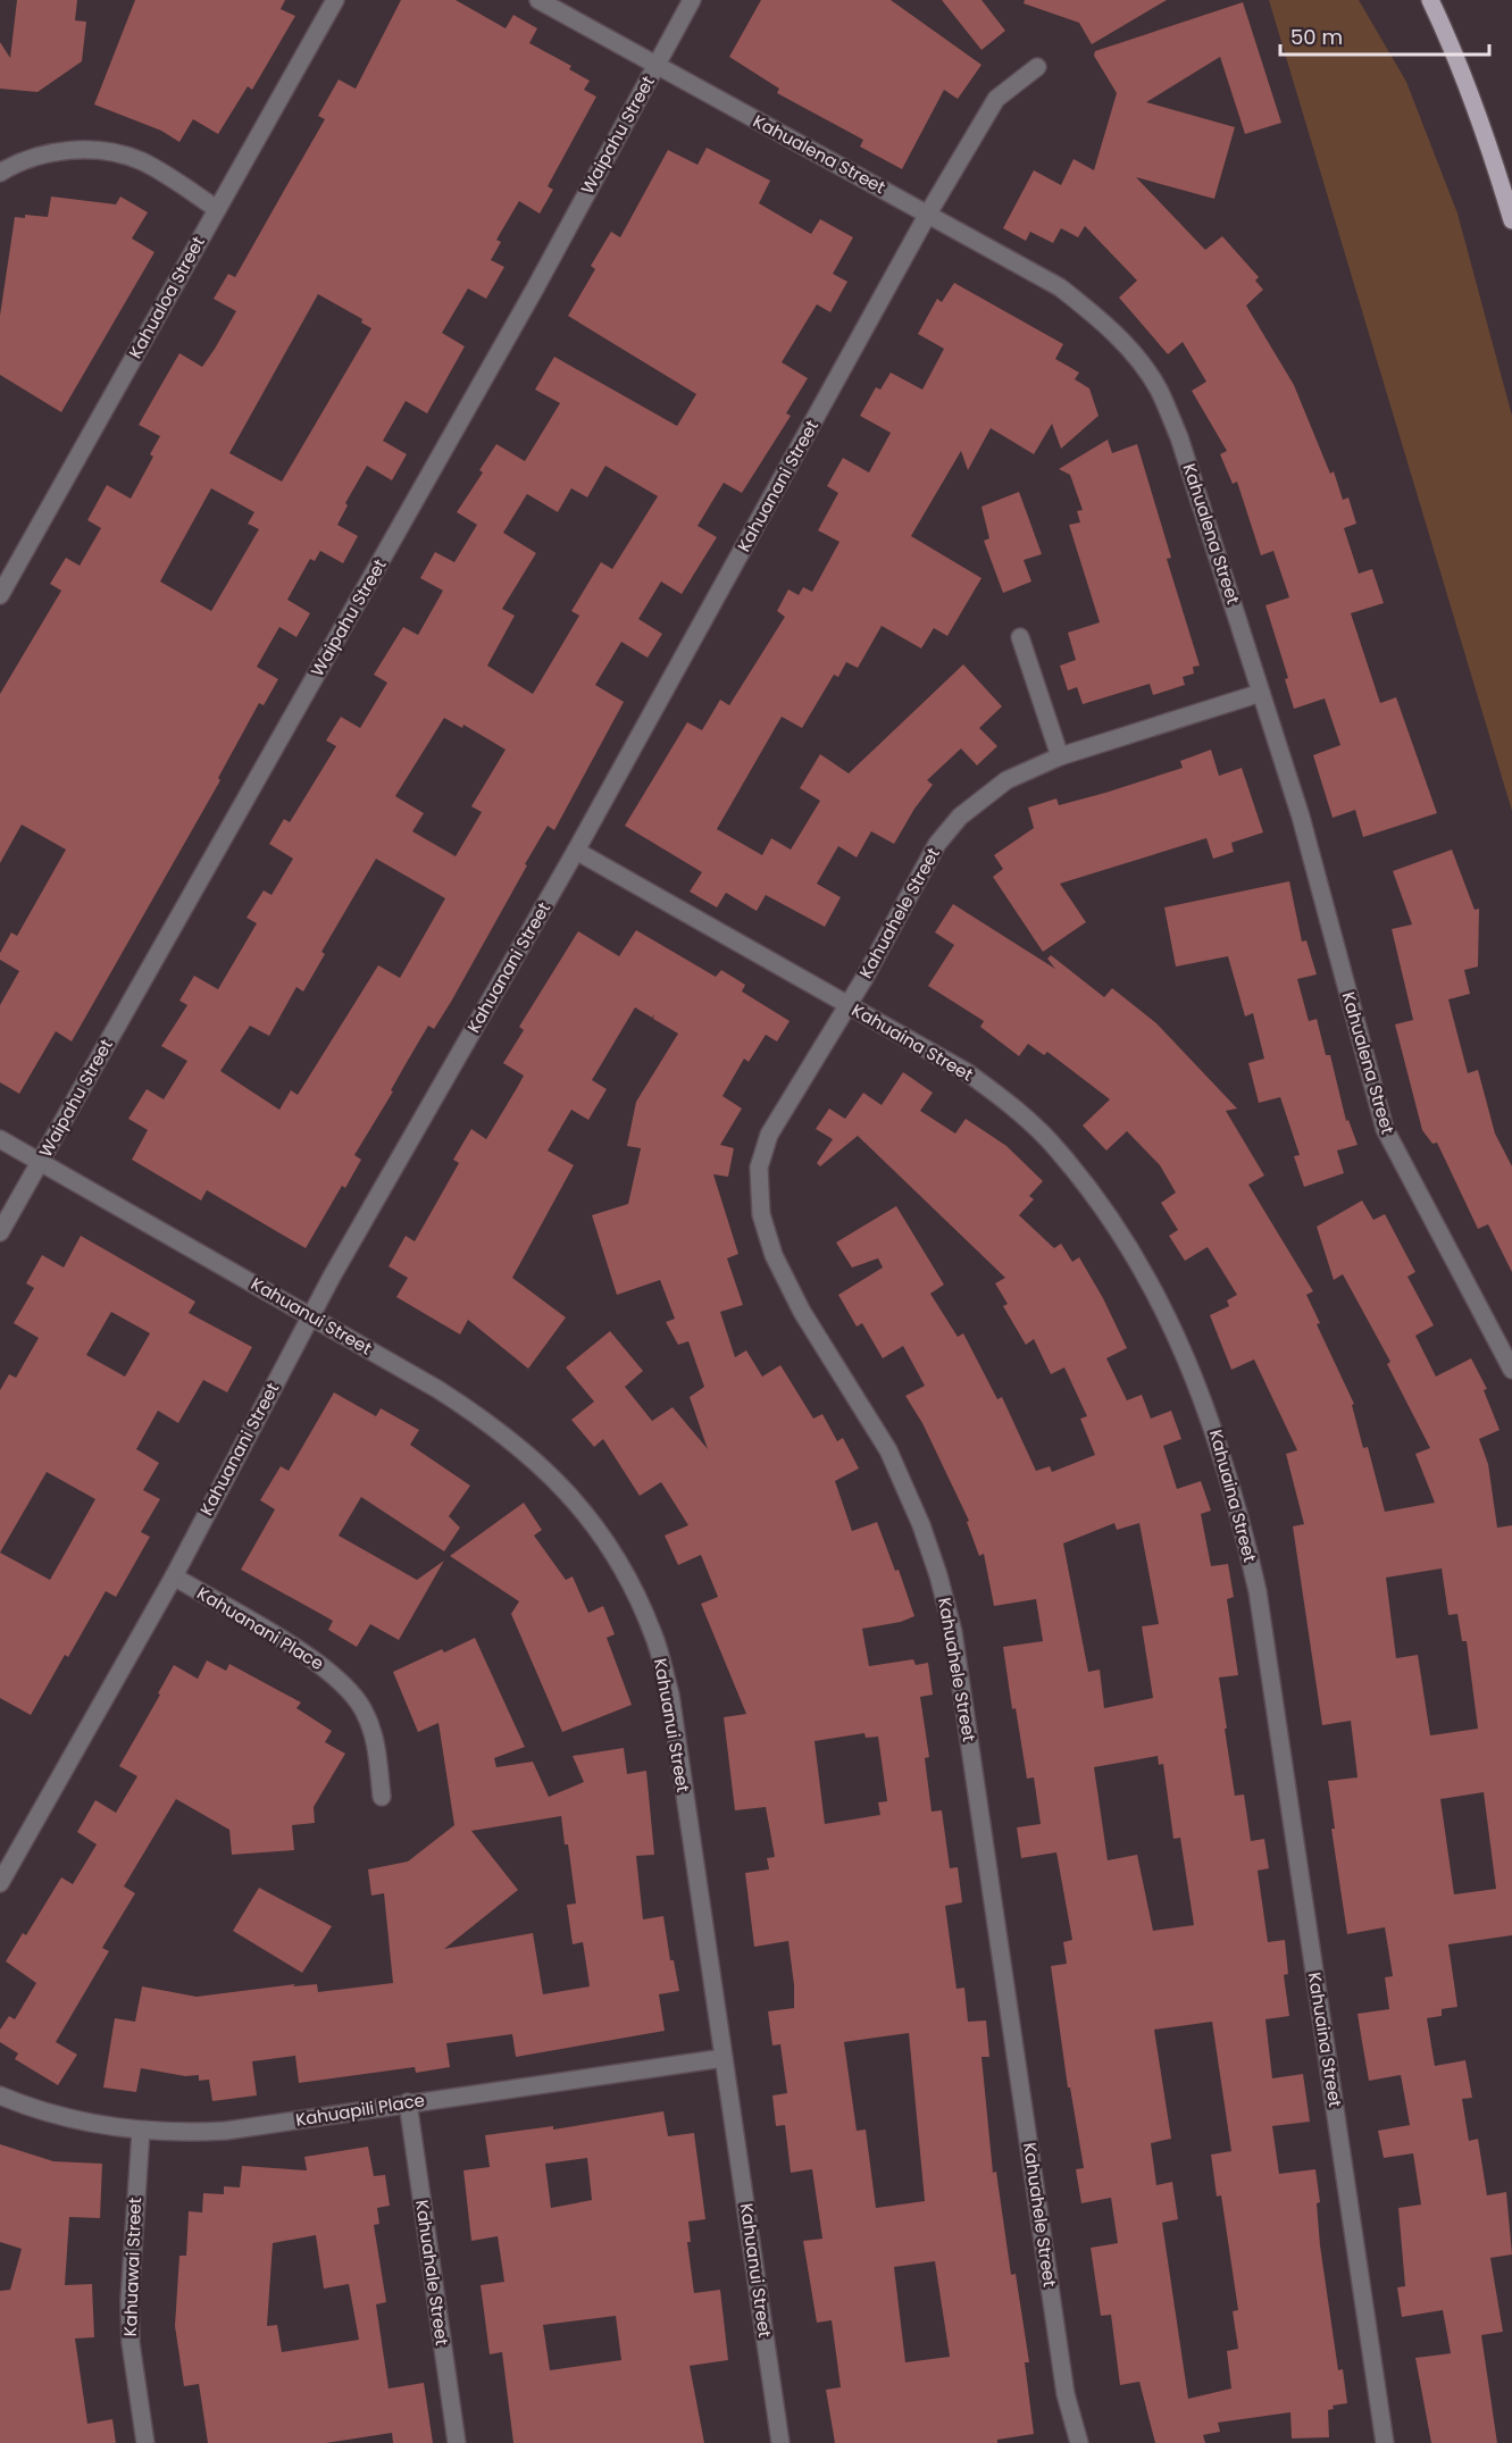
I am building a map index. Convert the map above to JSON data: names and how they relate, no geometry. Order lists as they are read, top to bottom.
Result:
{
  "streets": {
    "street": [
      "Waipahu Street",
      "Kahualena Street",
      "Kahualoa Street",
      "Kahuanani Street",
      "Kahuahele Street",
      "Kahuaina Street",
      "Kahuanui Street",
      "Kahuanani Place",
      "Kahuapili Place",
      "Kahuawai Street",
      "Kahuahale Street"
    ]
  },
  "crossings": [
    ["Waipahu Street", "Kahualena Street"],
    ["Waipahu Street", "Kahuanui Street"],
    ["Kahualena Street", "Kahuanani Street"],
    ["Kahualena Street", "Kahuahele Street"],
    ["Kahuanani Street", "Kahuaina Street"],
    ["Kahuanani Street", "Kahuanui Street"],
    ["Kahuanani Street", "Kahuanani Place"],
    ["Kahuahele Street", "Kahuaina Street"],
    ["Kahuanui Street", "Kahuapili Place"],
    ["Kahuapili Place", "Kahuawai Street"],
    ["Kahuapili Place", "Kahuahale Street"]
  ],
  "scale_bar": "50 m"
}
